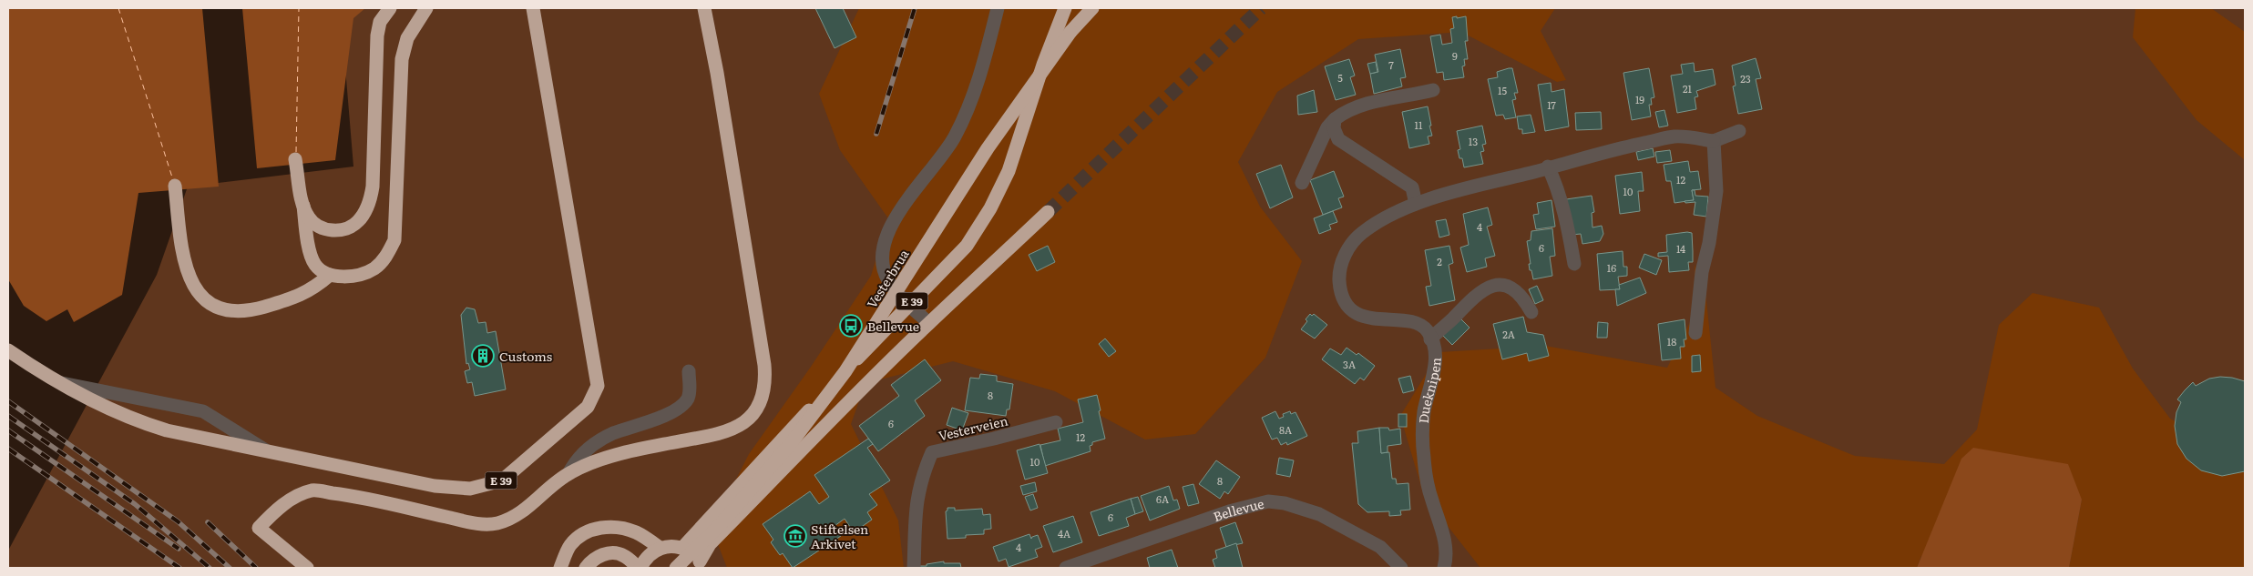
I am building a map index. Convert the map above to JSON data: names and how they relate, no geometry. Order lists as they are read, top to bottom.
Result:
{
  "streets": {
    "highway": ["Vesterbrua", "E 39"],
    "street": ["Dueknipen", "Vesterveien", "Bellevue"]
  },
  "places": {
    "bus stop": ["Bellevue"],
    "building": ["Customs"],
    "museum": ["Stiftelsen Arkivet"]
  },
  "house_numbers": [
    "9",
    "7",
    "5",
    "23",
    "21",
    "15",
    "19",
    "17",
    "11",
    "13",
    "12",
    "10",
    "4",
    "6",
    "14",
    "2",
    "16",
    "2A",
    "18",
    "3A",
    "8",
    "6",
    "8A",
    "12",
    "10",
    "8",
    "6A",
    "6",
    "4A",
    "4"
  ]
}
